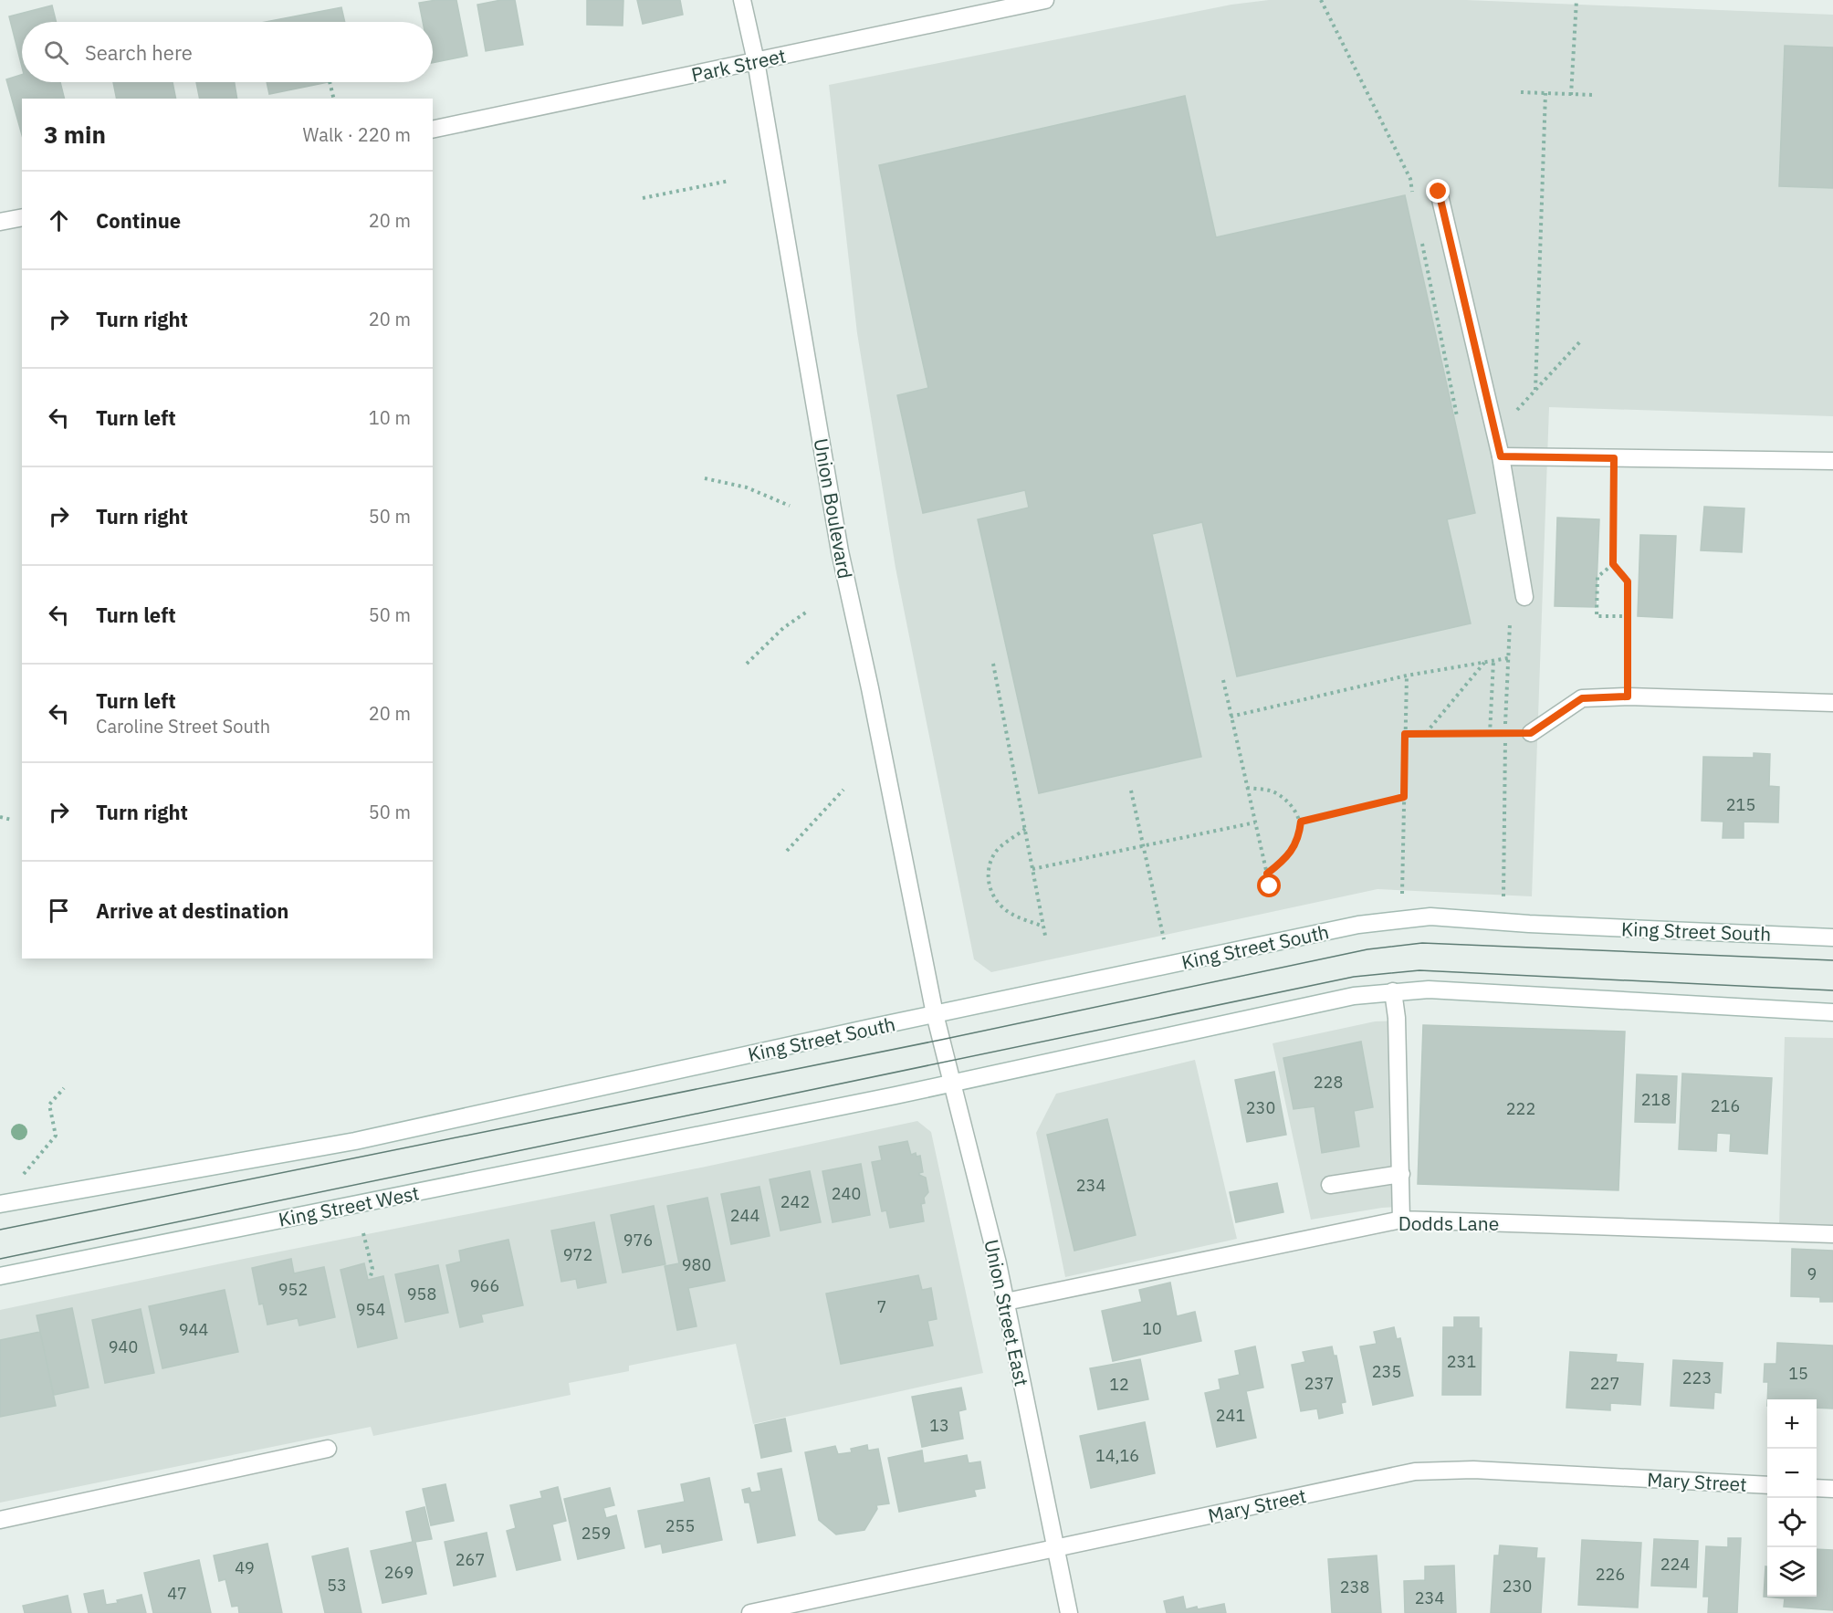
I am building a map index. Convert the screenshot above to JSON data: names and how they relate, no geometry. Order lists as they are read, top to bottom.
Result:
{
  "streets": {
    "street": [
      "Park Street",
      "Union Boulevard",
      "King Street South",
      "King Street West",
      "Dodds Lane",
      "Union Street East",
      "Mary Street"
    ]
  },
  "crossings": [
    ["Park Street", "Union Boulevard"],
    ["Union Boulevard", "King Street South"],
    ["Union Boulevard", "Union Street East"],
    ["King Street South", "Union Street East"],
    ["King Street West", "Union Street East"],
    ["Dodds Lane", "Union Street East"],
    ["Union Street East", "Mary Street"]
  ],
  "house_numbers": [
    "215",
    "228",
    "218",
    "216",
    "230",
    "222",
    "234",
    "240",
    "242",
    "244",
    "976",
    "972",
    "980",
    "9",
    "966",
    "952",
    "958",
    "7",
    "954",
    "10",
    "944",
    "940",
    "231",
    "235",
    "15",
    "223",
    "237",
    "227",
    "12",
    "241",
    "13",
    "14,16",
    "255",
    "259",
    "267",
    "224",
    "49",
    "269",
    "226",
    "53",
    "230",
    "238",
    "47",
    "234"
  ],
  "page": {
    "search": "Search here",
    "heading": ["3 min", "Walk · 220 m"],
    "list": [
      ["Continue", "20 m"],
      ["Turn right", "20 m"],
      ["Turn left", "10 m"],
      ["Turn right", "50 m"],
      ["Turn left", "50 m"],
      ["Turn left", "Caroline Street South", "20 m"],
      ["Turn right", "50 m"],
      "Arrive at destination"
    ],
    "map_buttons": ["+", "−"]
  }
}
